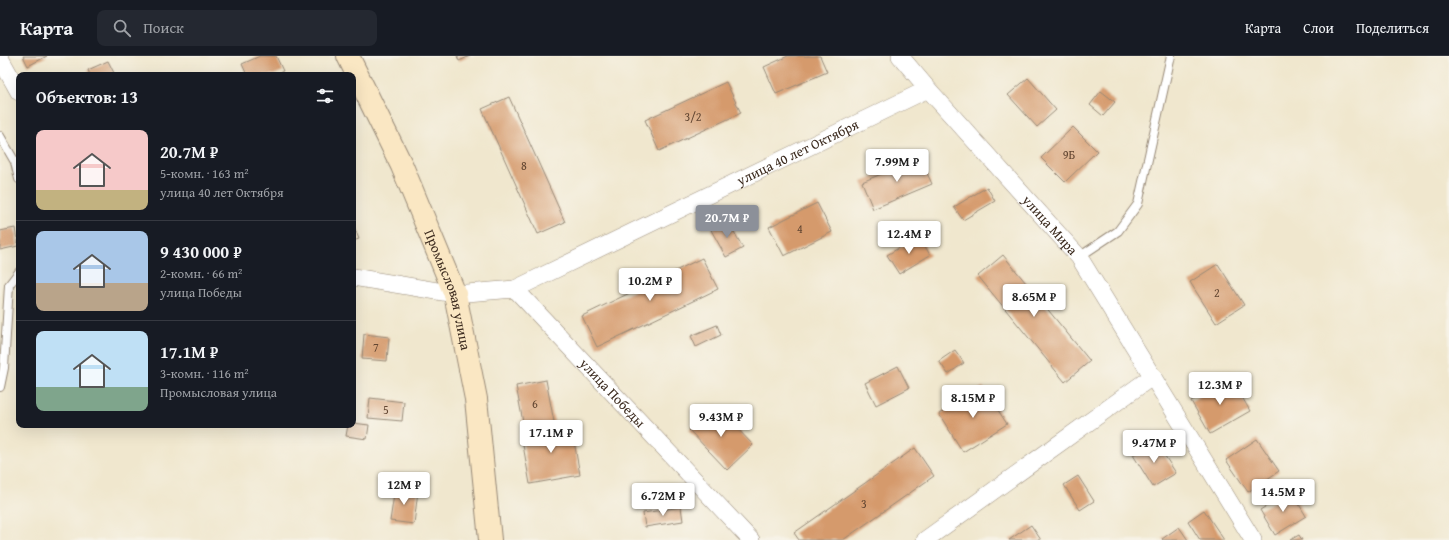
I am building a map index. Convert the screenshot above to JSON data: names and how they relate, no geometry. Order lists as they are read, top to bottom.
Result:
{
  "streets": {
    "main road": ["Промысловая улица"],
    "street": ["улица 40 лет Октября", "улица Мира", "улица Победы"]
  },
  "crossings": [
    ["улица 40 лет Октября", "улица Мира"],
    ["улица 40 лет Октября", "улица Победы"]
  ],
  "house_numbers": [
    "3/2",
    "9Б",
    "8",
    "4",
    "2",
    "7",
    "6",
    "5",
    "3"
  ],
  "page": {
    "header": "Карта",
    "search": "Поиск",
    "nav": ["Карта", "Слои", "Поделиться"],
    "heading": "Объектов: 13",
    "list": [
      {
        "name": "20.7M ₽",
        "note": "5-комн. · 163 m² · улица 40 лет Октября"
      },
      {
        "name": "9 430 000 ₽",
        "note": "2-комн. · 66 m² · улица Победы"
      },
      {
        "name": "17.1M ₽",
        "note": "3-комн. · 116 m² · Промысловая улица"
      }
    ],
    "price": [
      "7.99M ₽",
      "20.7M ₽",
      "12.4M ₽",
      "10.2M ₽",
      "8.65M ₽",
      "12.3M ₽",
      "8.15M ₽",
      "9.43M ₽",
      "17.1M ₽",
      "9.47M ₽",
      "12M ₽",
      "14.5M ₽",
      "6.72M ₽"
    ]
  }
}
